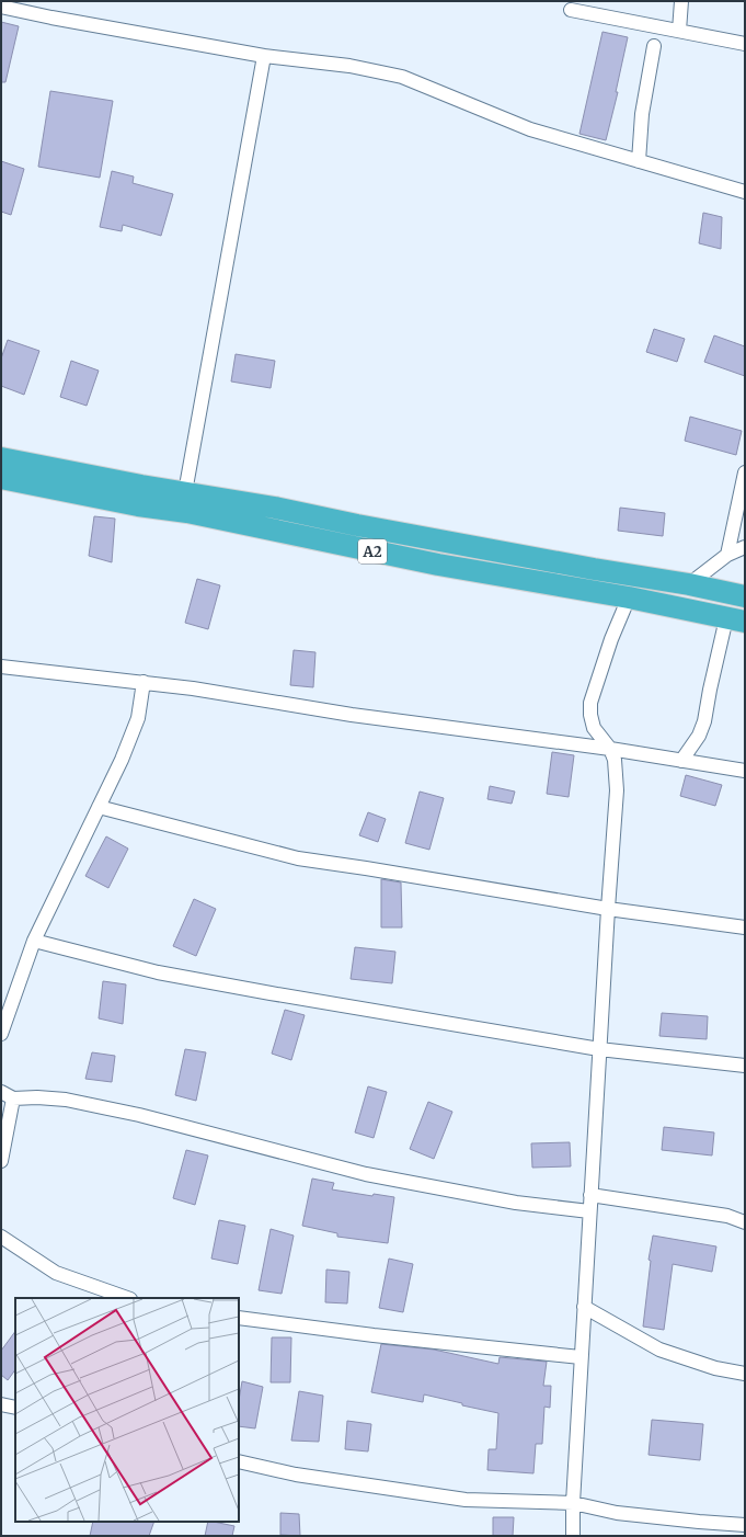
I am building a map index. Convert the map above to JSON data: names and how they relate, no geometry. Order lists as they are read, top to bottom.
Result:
{
  "streets": {
    "highway": ["A2"]
  }
}
